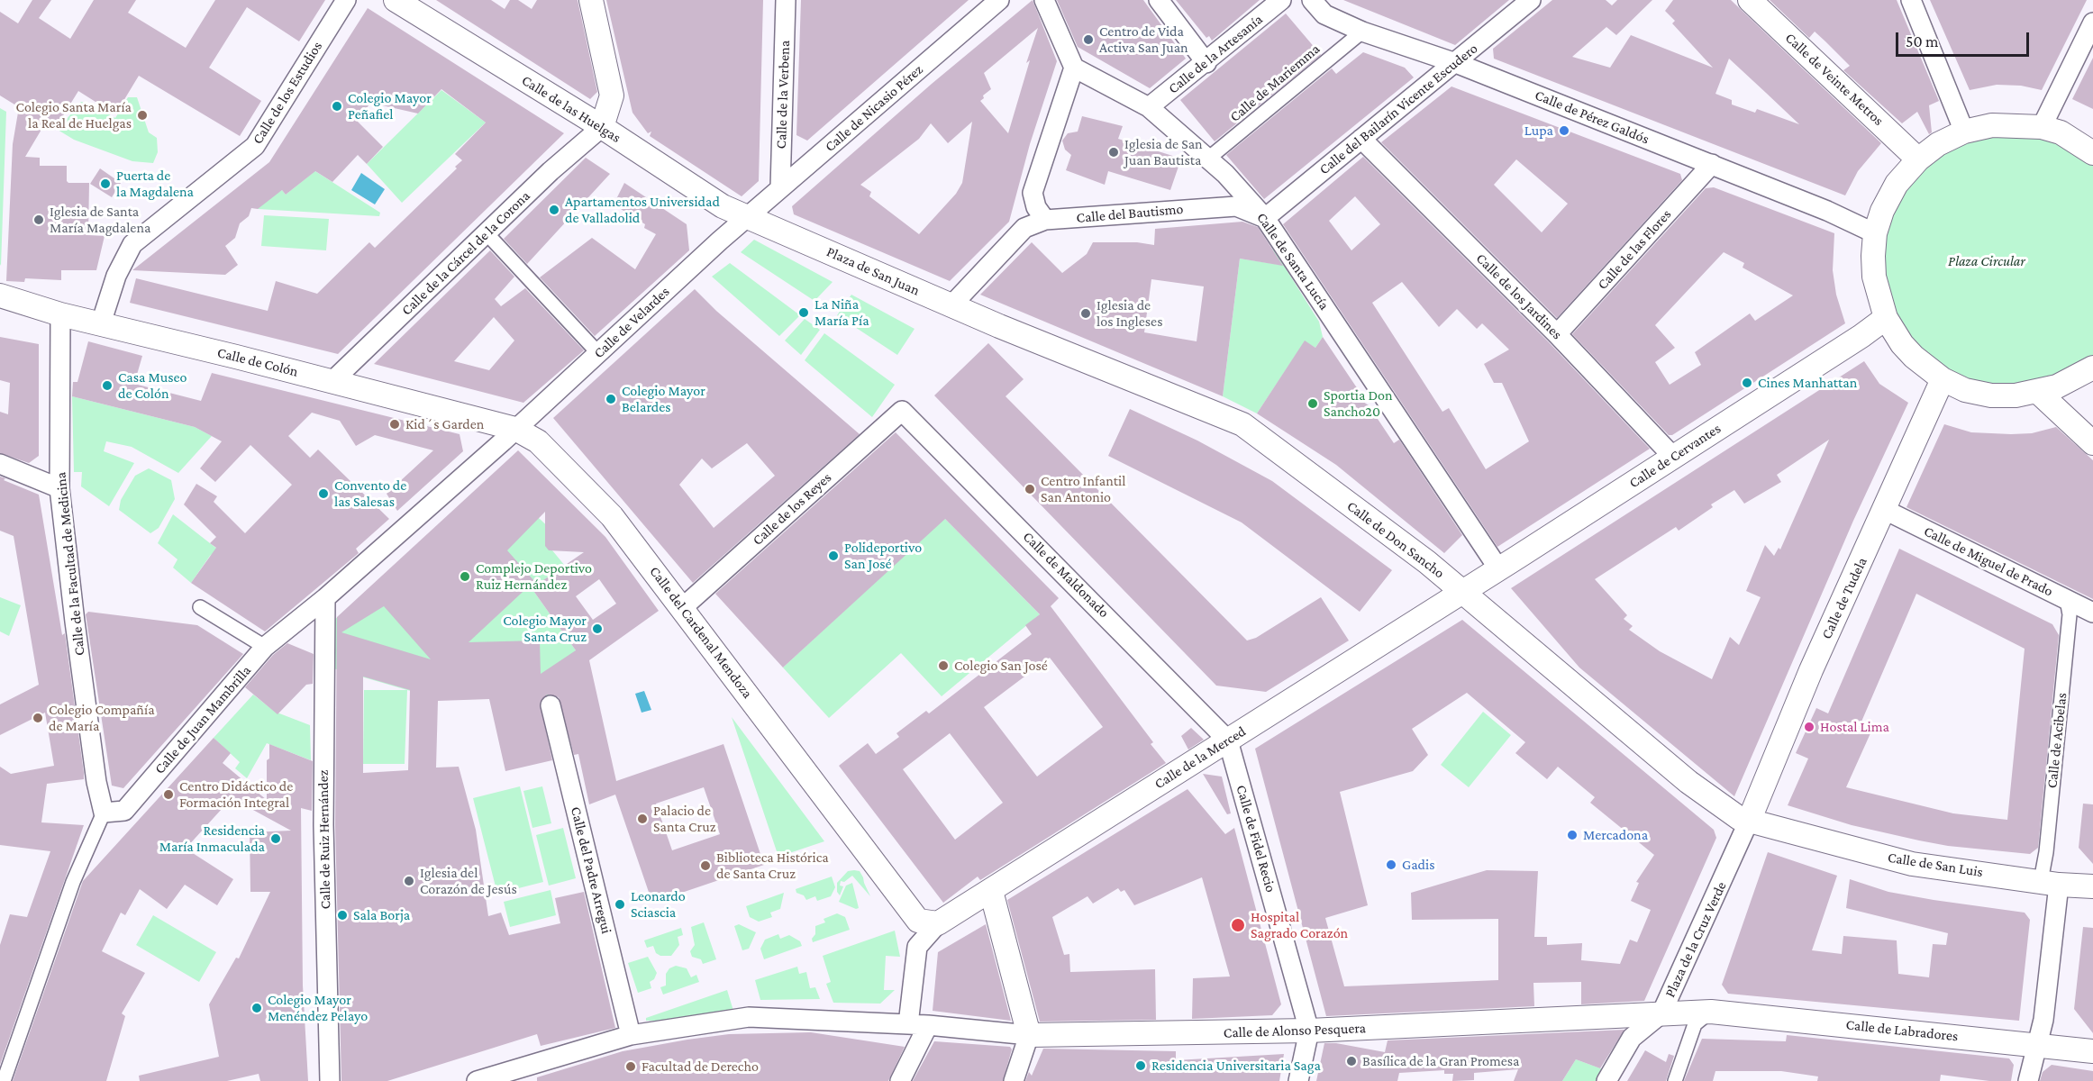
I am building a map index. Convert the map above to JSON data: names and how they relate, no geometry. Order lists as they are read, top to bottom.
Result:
{
  "streets": {
    "street": [
      "Calle de la Artesanía",
      "Calle de Veinte Metros",
      "Calle de Mariemma",
      "Calle de los Estudios",
      "Calle de la Verbena",
      "Calle de Nicasio Pérez",
      "Calle de las Huelgas",
      "Calle del Bailarín Vicente Escudero",
      "Calle de Pérez Galdós",
      "Calle del Bautismo",
      "Calle de las Flores",
      "Calle de la Cárcel de la Corona",
      "Calle de Santa Lucía",
      "Plaza de San Juan",
      "Calle de los Jardines",
      "Calle de Velardes",
      "Calle de Colón",
      "Calle de Cervantes",
      "Calle de los Reyes",
      "Calle de Don Sancho",
      "Calle de Miguel de Prado",
      "Calle de la Facultad de Medicina",
      "Calle de Maldonado",
      "Calle de Tudela",
      "Calle del Cardenal Mendoza",
      "Calle de Juan Mambrilla",
      "Calle de Acibelas",
      "Calle de la Merced",
      "Calle de Fidel Recio",
      "Calle de Ruiz Hernández",
      "Calle de San Luis",
      "Calle del Padre Arregui",
      "Plaza de la Cruz Verde",
      "Calle de Alonso Pesquera",
      "Calle de Labradores"
    ]
  },
  "crossings": [
    ["Calle de la Artesanía", "Calle de Santa Lucía"],
    ["Calle de Mariemma", "Calle de Pérez Galdós"],
    ["Calle de Mariemma", "Calle de Santa Lucía"],
    ["Calle de los Estudios", "Calle de Colón"],
    ["Calle de la Verbena", "Calle de Nicasio Pérez"],
    ["Calle de Nicasio Pérez", "Calle de las Huelgas"],
    ["Calle de Nicasio Pérez", "Plaza de San Juan"],
    ["Calle de Nicasio Pérez", "Calle de Velardes"],
    ["Calle de las Huelgas", "Calle de la Cárcel de la Corona"],
    ["Calle de las Huelgas", "Plaza de San Juan"],
    ["Calle de las Huelgas", "Calle de Velardes"],
    ["Calle del Bailarín Vicente Escudero", "Calle de Pérez Galdós"],
    ["Calle del Bailarín Vicente Escudero", "Calle del Bautismo"],
    ["Calle del Bailarín Vicente Escudero", "Calle de Santa Lucía"],
    ["Calle del Bailarín Vicente Escudero", "Calle de los Jardines"],
    ["Calle de Pérez Galdós", "Calle de las Flores"],
    ["Calle del Bautismo", "Calle de Santa Lucía"],
    ["Calle del Bautismo", "Plaza de San Juan"],
    ["Calle de las Flores", "Calle de los Jardines"],
    ["Calle de la Cárcel de la Corona", "Calle de Colón"],
    ["Calle de Santa Lucía", "Calle de Cervantes"],
    ["Plaza de San Juan", "Calle de Velardes"],
    ["Plaza de San Juan", "Calle de Don Sancho"],
    ["Calle de los Jardines", "Calle de Cervantes"],
    ["Calle de Velardes", "Calle de Colón"],
    ["Calle de Velardes", "Calle del Cardenal Mendoza"],
    ["Calle de Velardes", "Calle de Juan Mambrilla"],
    ["Calle de Colón", "Calle de la Facultad de Medicina"],
    ["Calle de Colón", "Calle del Cardenal Mendoza"],
    ["Calle de Colón", "Calle de Juan Mambrilla"],
    ["Calle de Cervantes", "Calle de Don Sancho"],
    ["Calle de Cervantes", "Calle de la Merced"],
    ["Calle de los Reyes", "Calle de Maldonado"],
    ["Calle de los Reyes", "Calle del Cardenal Mendoza"],
    ["Calle de Don Sancho", "Calle de Tudela"],
    ["Calle de Don Sancho", "Calle de la Merced"],
    ["Calle de Don Sancho", "Calle de San Luis"],
    ["Calle de Don Sancho", "Plaza de la Cruz Verde"],
    ["Calle de Miguel de Prado", "Calle de Tudela"],
    ["Calle de Miguel de Prado", "Calle de Acibelas"],
    ["Calle de la Facultad de Medicina", "Calle de Juan Mambrilla"],
    ["Calle de Maldonado", "Calle de la Merced"],
    ["Calle de Maldonado", "Calle de Fidel Recio"],
    ["Calle de Tudela", "Calle de San Luis"],
    ["Calle de Tudela", "Plaza de la Cruz Verde"],
    ["Calle del Cardenal Mendoza", "Calle de Juan Mambrilla"],
    ["Calle del Cardenal Mendoza", "Calle de la Merced"],
    ["Calle de Juan Mambrilla", "Calle de Ruiz Hernández"],
    ["Calle de Acibelas", "Calle de San Luis"],
    ["Calle de Acibelas", "Calle de Labradores"],
    ["Calle de la Merced", "Calle de Fidel Recio"],
    ["Calle de Fidel Recio", "Calle de Alonso Pesquera"],
    ["Calle de San Luis", "Plaza de la Cruz Verde"],
    ["Calle del Padre Arregui", "Calle de Alonso Pesquera"],
    ["Plaza de la Cruz Verde", "Calle de Alonso Pesquera"],
    ["Plaza de la Cruz Verde", "Calle de Labradores"]
  ],
  "parks": ["Plaza Circular"],
  "places": [
    "Centro de Vida Activa San Juan",
    "Colegio Mayor Peñafiel",
    "Colegio Santa María la Real de Huelgas",
    "Lupa",
    "Iglesia de San Juan Bautista",
    "Puerta de la Magdalena",
    "Apartamentos Universidad de Valladolid",
    "Iglesia de Santa María Magdalena",
    "La Niña María Pía",
    "Iglesia de los Ingleses",
    "Cines Manhattan",
    "Casa Museo de Colón",
    "Colegio Mayor Belardes",
    "Sportia Don Sancho20",
    "Kid´s Garden",
    "Centro Infantil San Antonio",
    "Convento de las Salesas",
    "Polideportivo San José",
    "Complejo Deportivo Ruiz Hernández",
    "Colegio Mayor Santa Cruz",
    "Colegio San José",
    "Colegio Compañía de María",
    "Hostal Lima",
    "Centro Didáctico de Formación Integral",
    "Palacio de Santa Cruz",
    "Mercadona",
    "Residencia María Inmaculada",
    "Gadis",
    "Biblioteca Histórica de Santa Cruz",
    "Iglesia del Corazón de Jesús",
    "Leonardo Sciascia",
    "Sala Borja",
    "Hospital Sagrado Corazón",
    "Colegio Mayor Menéndez Pelayo",
    "Basílica de la Gran Promesa",
    "Residencia Universitaria Saga",
    "Facultad de Derecho"
  ],
  "scale_bar": "50 m"
}
